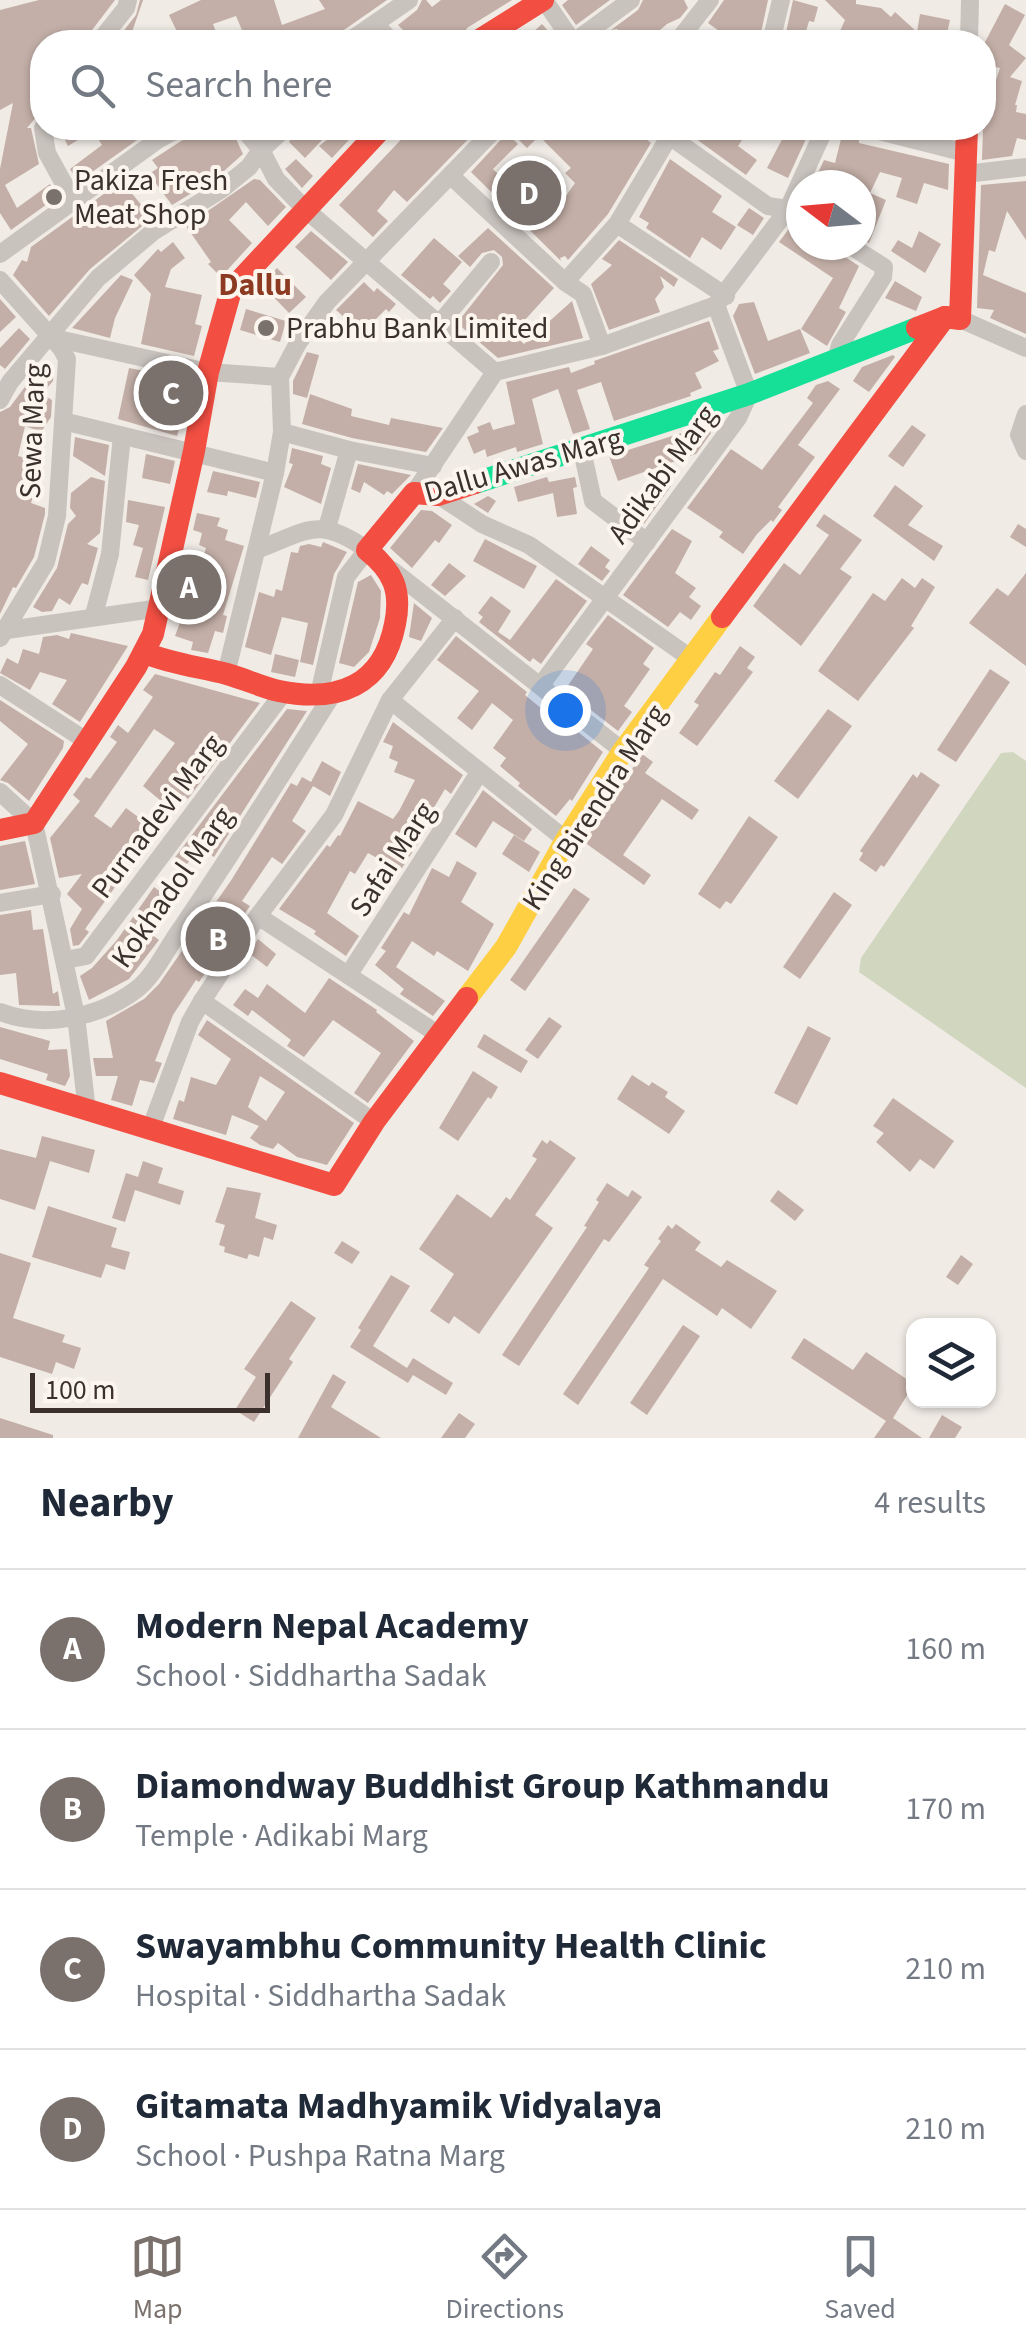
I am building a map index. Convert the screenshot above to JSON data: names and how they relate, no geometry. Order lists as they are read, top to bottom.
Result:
{
  "streets": {
    "street": [
      "Sewa Marg",
      "Dallu Awas Marg",
      "Adikabi Marg",
      "King Birendra Marg",
      "Purnadevi Marg",
      "Safai Marg",
      "Kokhadol Marg"
    ]
  },
  "crossings": [
    ["Dallu Awas Marg", "Adikabi Marg"],
    ["Dallu Awas Marg", "King Birendra Marg"],
    ["Dallu Awas Marg", "Kokhadol Marg"],
    ["King Birendra Marg", "Purnadevi Marg"],
    ["Purnadevi Marg", "Kokhadol Marg"]
  ],
  "districts": ["Dallu"],
  "places": ["Pakiza Fresh Meat Shop", "Prabhu Bank Limited"],
  "scale_bar": "100 m",
  "north": "left",
  "page": {
    "search": "Search here",
    "pins": [
      "D",
      "C",
      "A",
      "B"
    ],
    "scale": "100 m",
    "heading": ["Nearby", "4 results"],
    "list": [
      {
        "mark": "A",
        "name": "Modern Nepal Academy",
        "note": "School · Siddhartha Sadak",
        "value": "160 m"
      },
      {
        "mark": "B",
        "name": "Diamondway Buddhist Group Kathmandu",
        "note": "Temple · Adikabi Marg",
        "value": "170 m"
      },
      {
        "mark": "C",
        "name": "Swayambhu Community Health Clinic",
        "note": "Hospital · Siddhartha Sadak",
        "value": "210 m"
      },
      {
        "mark": "D",
        "name": "Gitamata Madhyamik Vidyalaya",
        "note": "School · Pushpa Ratna Marg",
        "value": "210 m"
      }
    ],
    "nav": ["Map", "Directions", "Saved"]
  }
}
